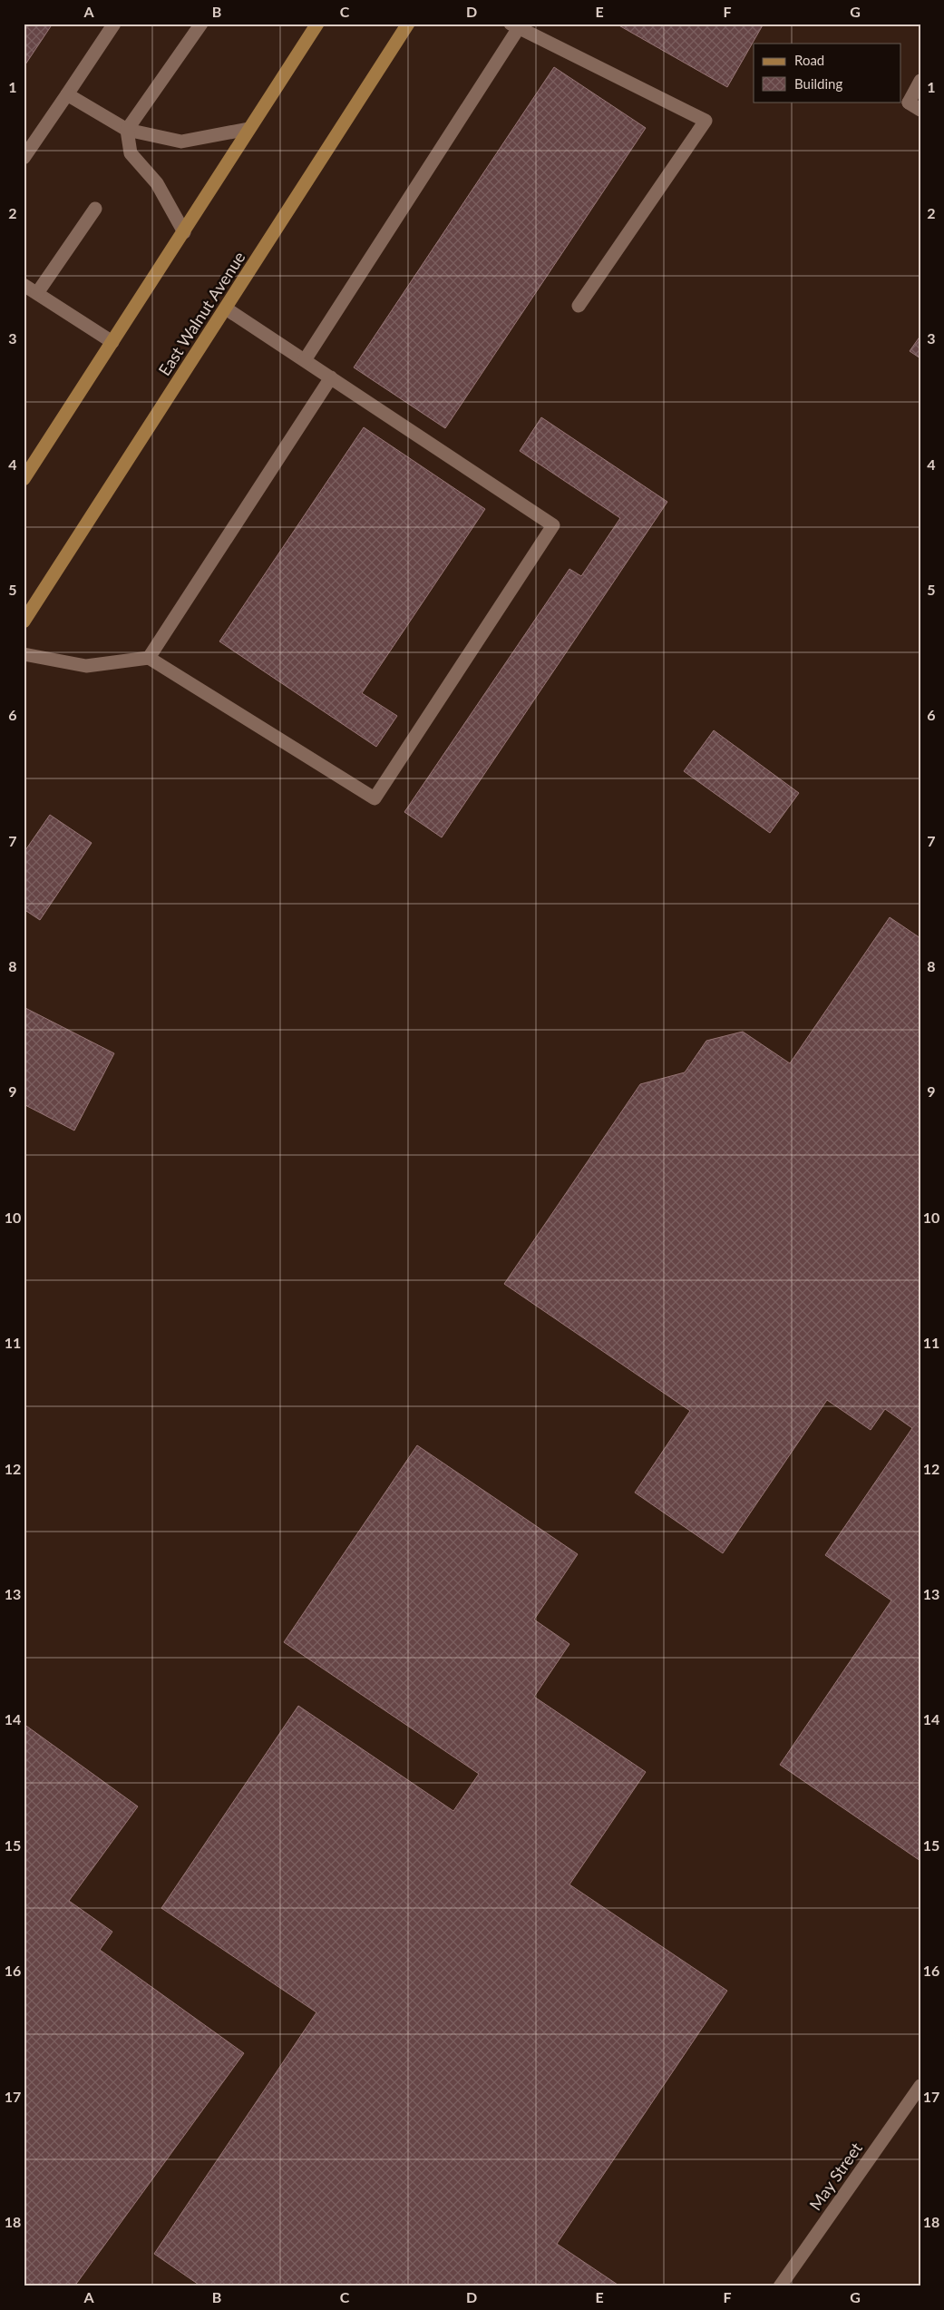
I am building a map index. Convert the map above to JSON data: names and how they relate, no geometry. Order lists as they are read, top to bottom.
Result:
{
  "streets": {
    "main road": ["East Walnut Avenue"],
    "street": ["May Street"]
  },
  "legend": ["Road", "Building"],
  "grid": {
    "columns": [
      "A",
      "B",
      "C",
      "D",
      "E",
      "F",
      "G"
    ],
    "rows": [
      "1",
      "2",
      "3",
      "4",
      "5",
      "6",
      "7",
      "8",
      "9",
      "10",
      "11",
      "12",
      "13",
      "14",
      "15",
      "16",
      "17",
      "18"
    ]
  }
}
